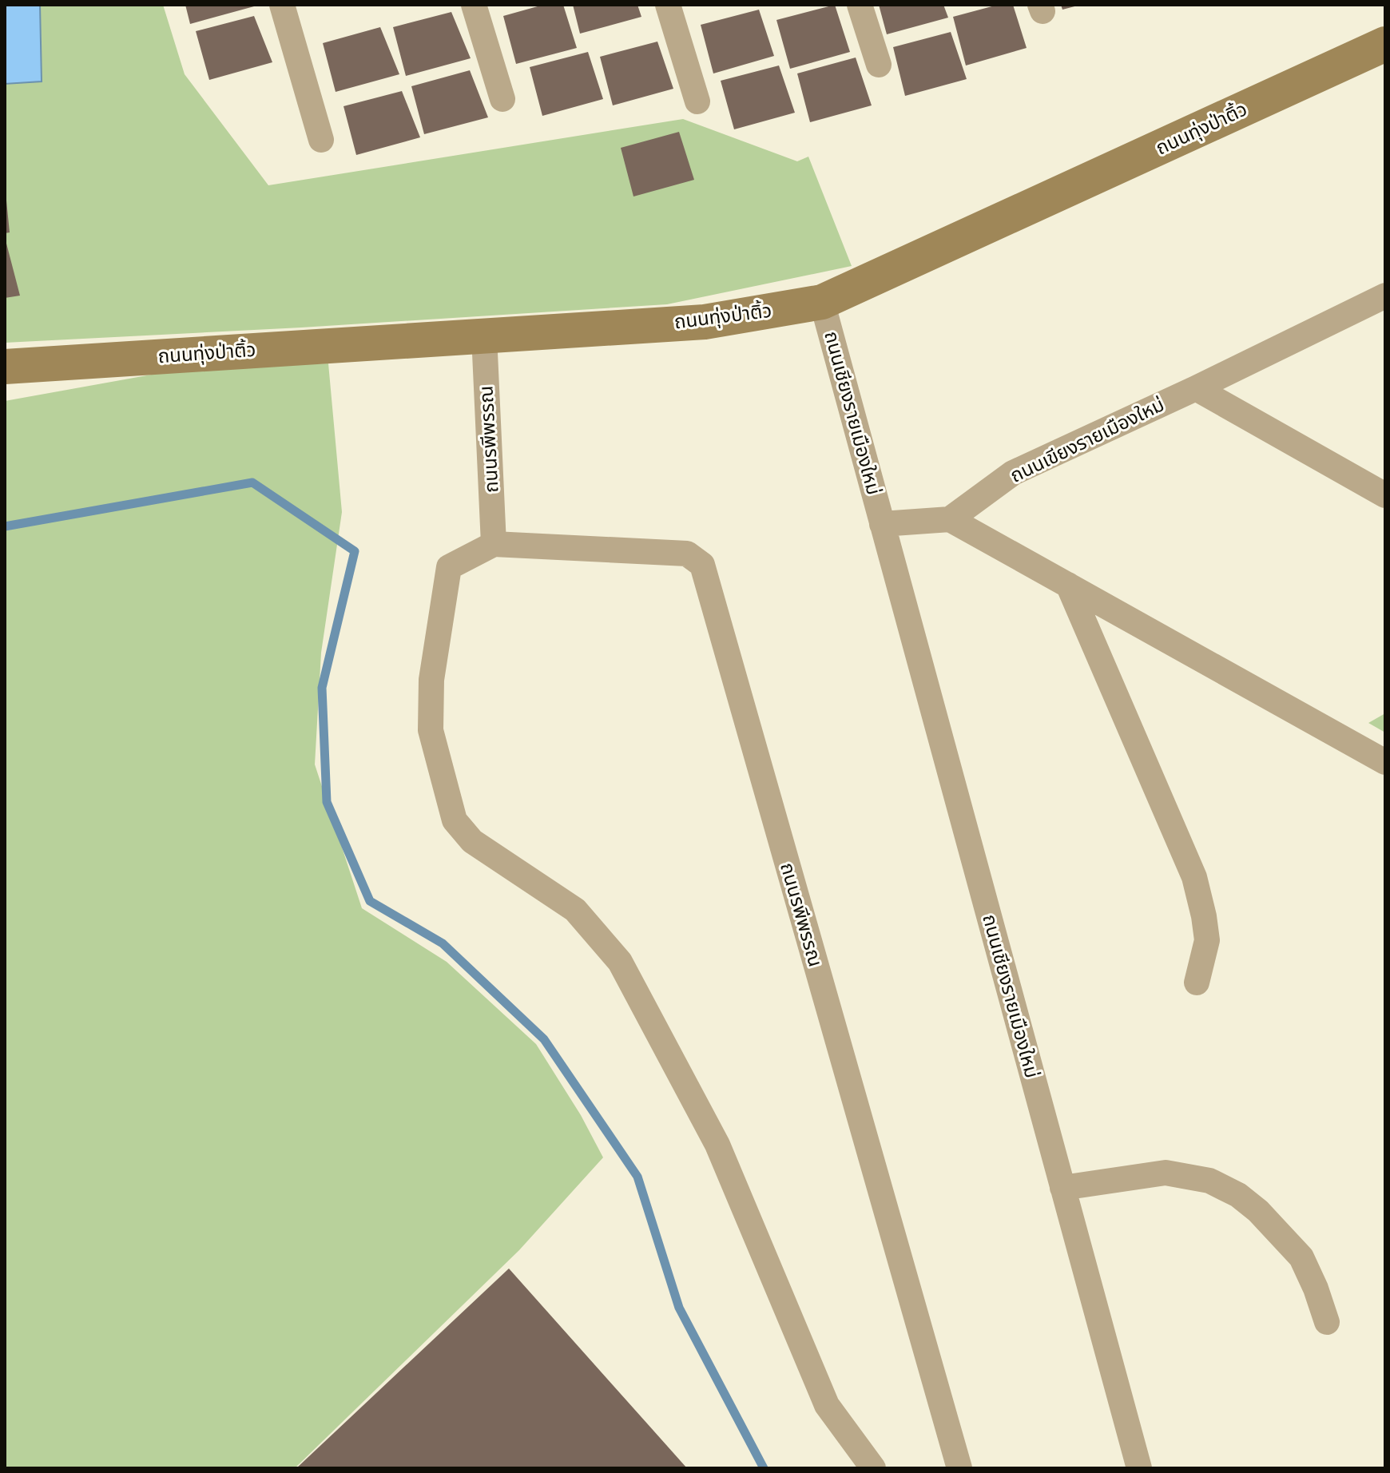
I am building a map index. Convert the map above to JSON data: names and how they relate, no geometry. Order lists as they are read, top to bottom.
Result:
{
  "streets": {
    "street": [
      "ถนนทุ่งป่าติ้ว",
      "ถนนเชียงรายเมืองใหม่",
      "ถนนรพีพรรณ",
      "ถนนเขียงรายเมืองใหม่"
    ]
  },
  "crossings": [
    ["ถนนทุ่งป่าติ้ว", "ถนนเชียงรายเมืองใหม่"],
    ["ถนนทุ่งป่าติ้ว", "ถนนรพีพรรณ"]
  ]
}
